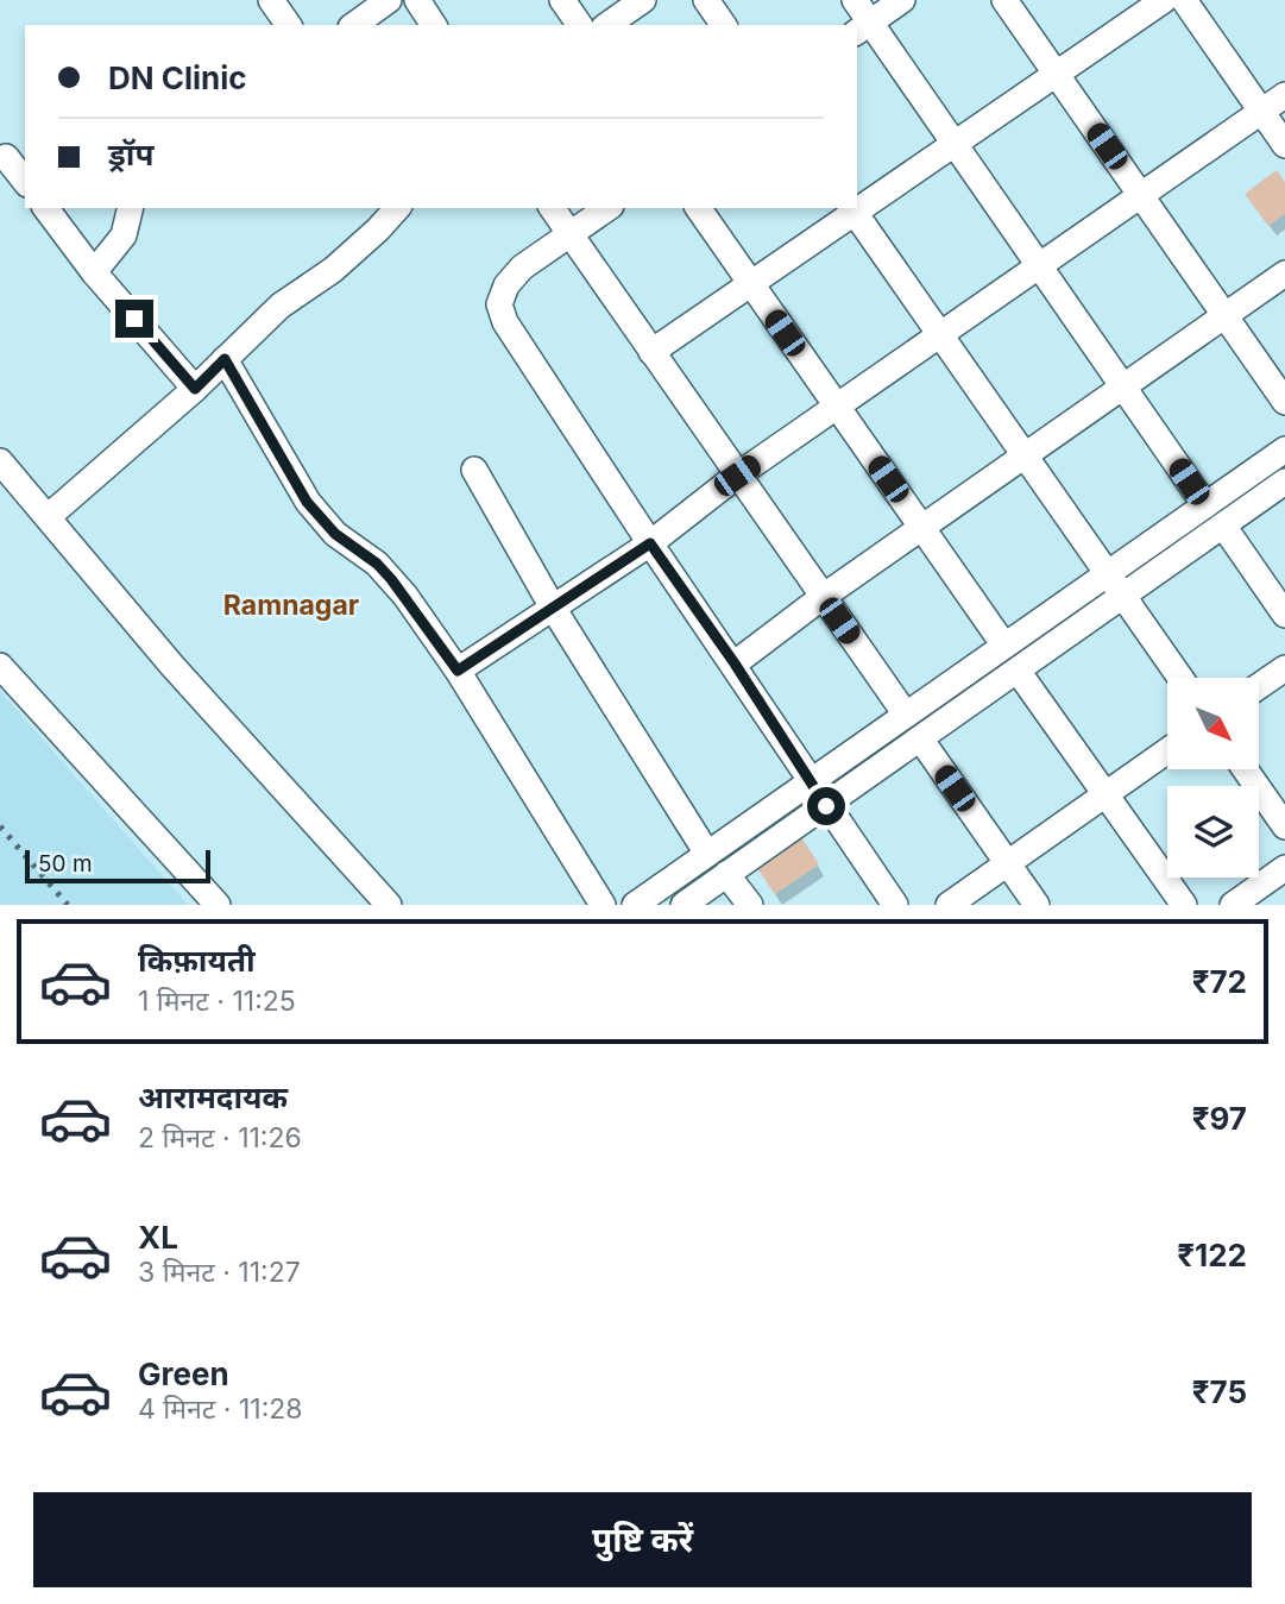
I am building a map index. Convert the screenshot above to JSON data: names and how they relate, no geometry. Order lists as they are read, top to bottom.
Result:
{
  "districts": ["Ramnagar"],
  "scale_bar": "50 m",
  "north": "bottom right",
  "page": {
    "banner": ["DN Clinic", "ड्रॉप"],
    "scale": "50 m",
    "list": [
      {
        "name": "किफ़ायती",
        "note": "1 मिनट · 11:25",
        "value": "₹72"
      },
      {
        "name": "आरामदायक",
        "note": "2 मिनट · 11:26",
        "value": "₹97"
      },
      {
        "name": "XL",
        "note": "3 मिनट · 11:27",
        "value": "₹122"
      },
      {
        "name": "Green",
        "note": "4 मिनट · 11:28",
        "value": "₹75"
      }
    ],
    "buttons": "पुष्टि करें"
  }
}
